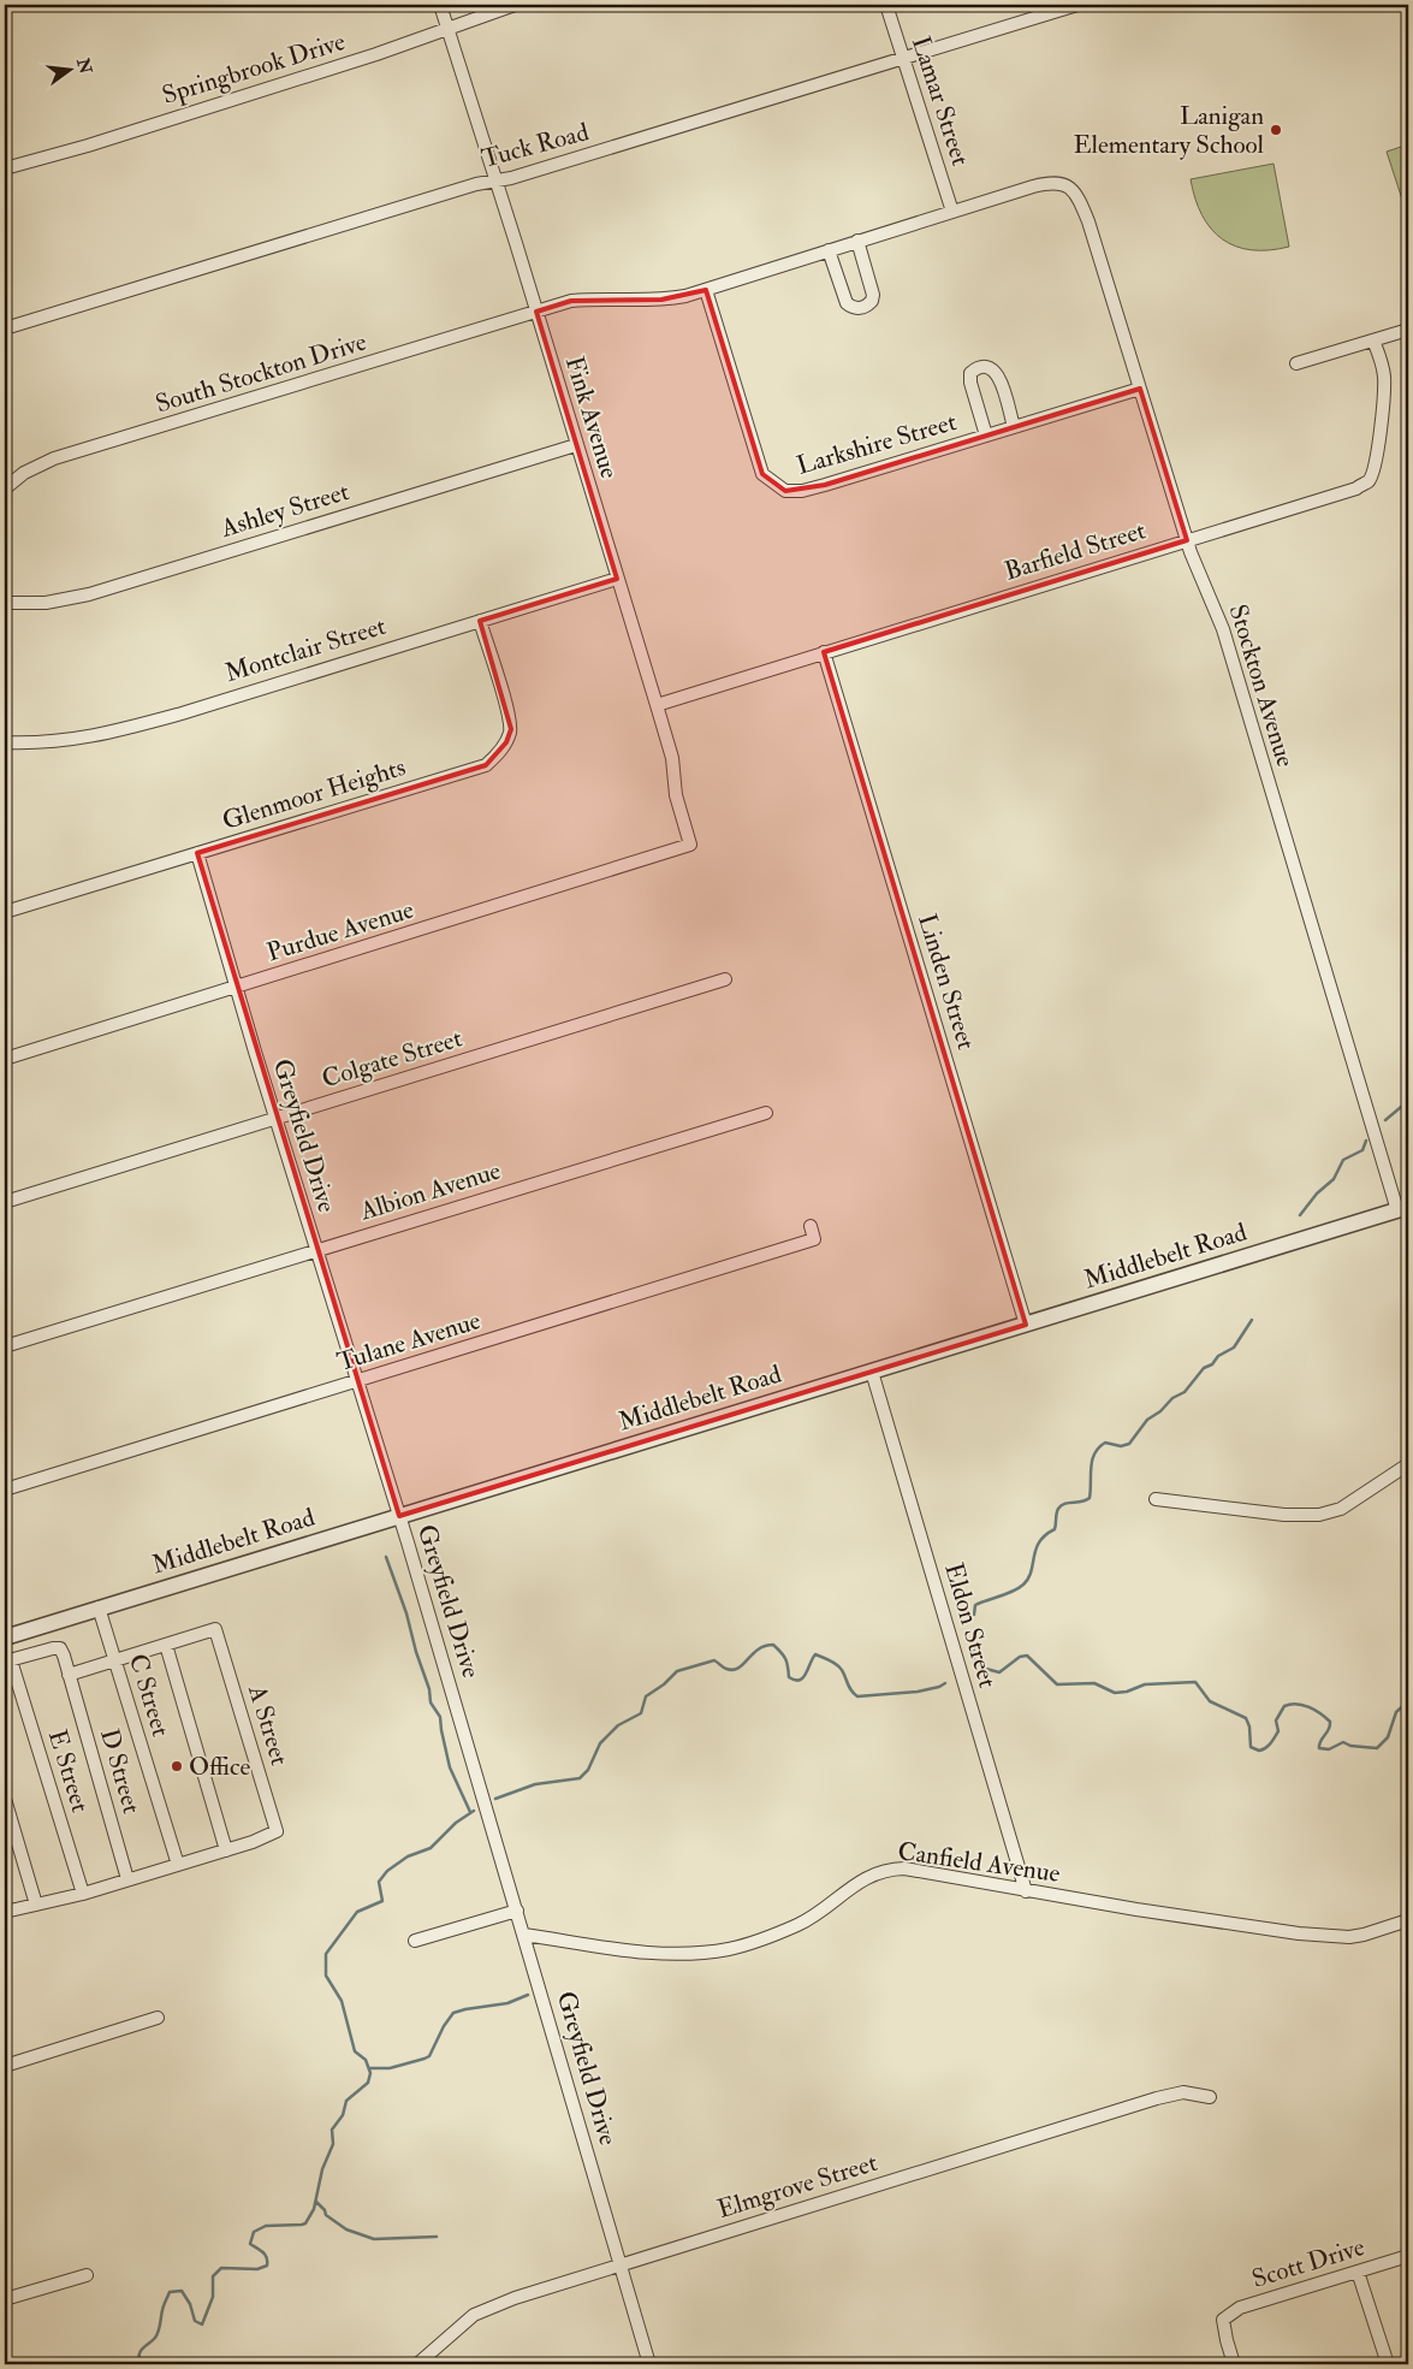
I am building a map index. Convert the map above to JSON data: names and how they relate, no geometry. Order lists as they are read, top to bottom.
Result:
{
  "streets": {
    "street": [
      "Springbrook Drive",
      "Lamar Street",
      "Tuck Road",
      "South Stockton Drive",
      "Fink Avenue",
      "Larkshire Street",
      "Ashley Street",
      "Barfield Street",
      "Montclair Street",
      "Stockton Avenue",
      "Glenmoor Heights",
      "Purdue Avenue",
      "Linden Street",
      "Colgate Street",
      "Greyfield Drive",
      "Albion Avenue",
      "Middlebelt Road",
      "Tulane Avenue",
      "Eldon Street",
      "C Street",
      "A Street",
      "E Street",
      "D Street",
      "Canfield Avenue",
      "Elmgrove Street",
      "Scott Drive"
    ]
  },
  "crossings": [
    ["Springbrook Drive", "Fink Avenue"],
    ["Lamar Street", "Tuck Road"],
    ["Lamar Street", "South Stockton Drive"],
    ["Tuck Road", "Fink Avenue"],
    ["South Stockton Drive", "Fink Avenue"],
    ["South Stockton Drive", "Larkshire Street"],
    ["South Stockton Drive", "Stockton Avenue"],
    ["Fink Avenue", "Ashley Street"],
    ["Fink Avenue", "Barfield Street"],
    ["Fink Avenue", "Montclair Street"],
    ["Fink Avenue", "Purdue Avenue"],
    ["Larkshire Street", "Stockton Avenue"],
    ["Barfield Street", "Stockton Avenue"],
    ["Barfield Street", "Linden Street"],
    ["Montclair Street", "Glenmoor Heights"],
    ["Stockton Avenue", "Middlebelt Road"],
    ["Glenmoor Heights", "Greyfield Drive"],
    ["Purdue Avenue", "Greyfield Drive"],
    ["Linden Street", "Middlebelt Road"],
    ["Colgate Street", "Greyfield Drive"],
    ["Greyfield Drive", "Albion Avenue"],
    ["Greyfield Drive", "Middlebelt Road"],
    ["Greyfield Drive", "Tulane Avenue"],
    ["Greyfield Drive", "Canfield Avenue"],
    ["Greyfield Drive", "Elmgrove Street"],
    ["Middlebelt Road", "Eldon Street"],
    ["Middlebelt Road", "C Street"],
    ["Eldon Street", "Canfield Avenue"],
    ["C Street", "A Street"],
    ["A Street", "D Street"],
    ["E Street", "D Street"]
  ],
  "places": ["Lanigan Elementary School", "Office"],
  "north": "right"
}
